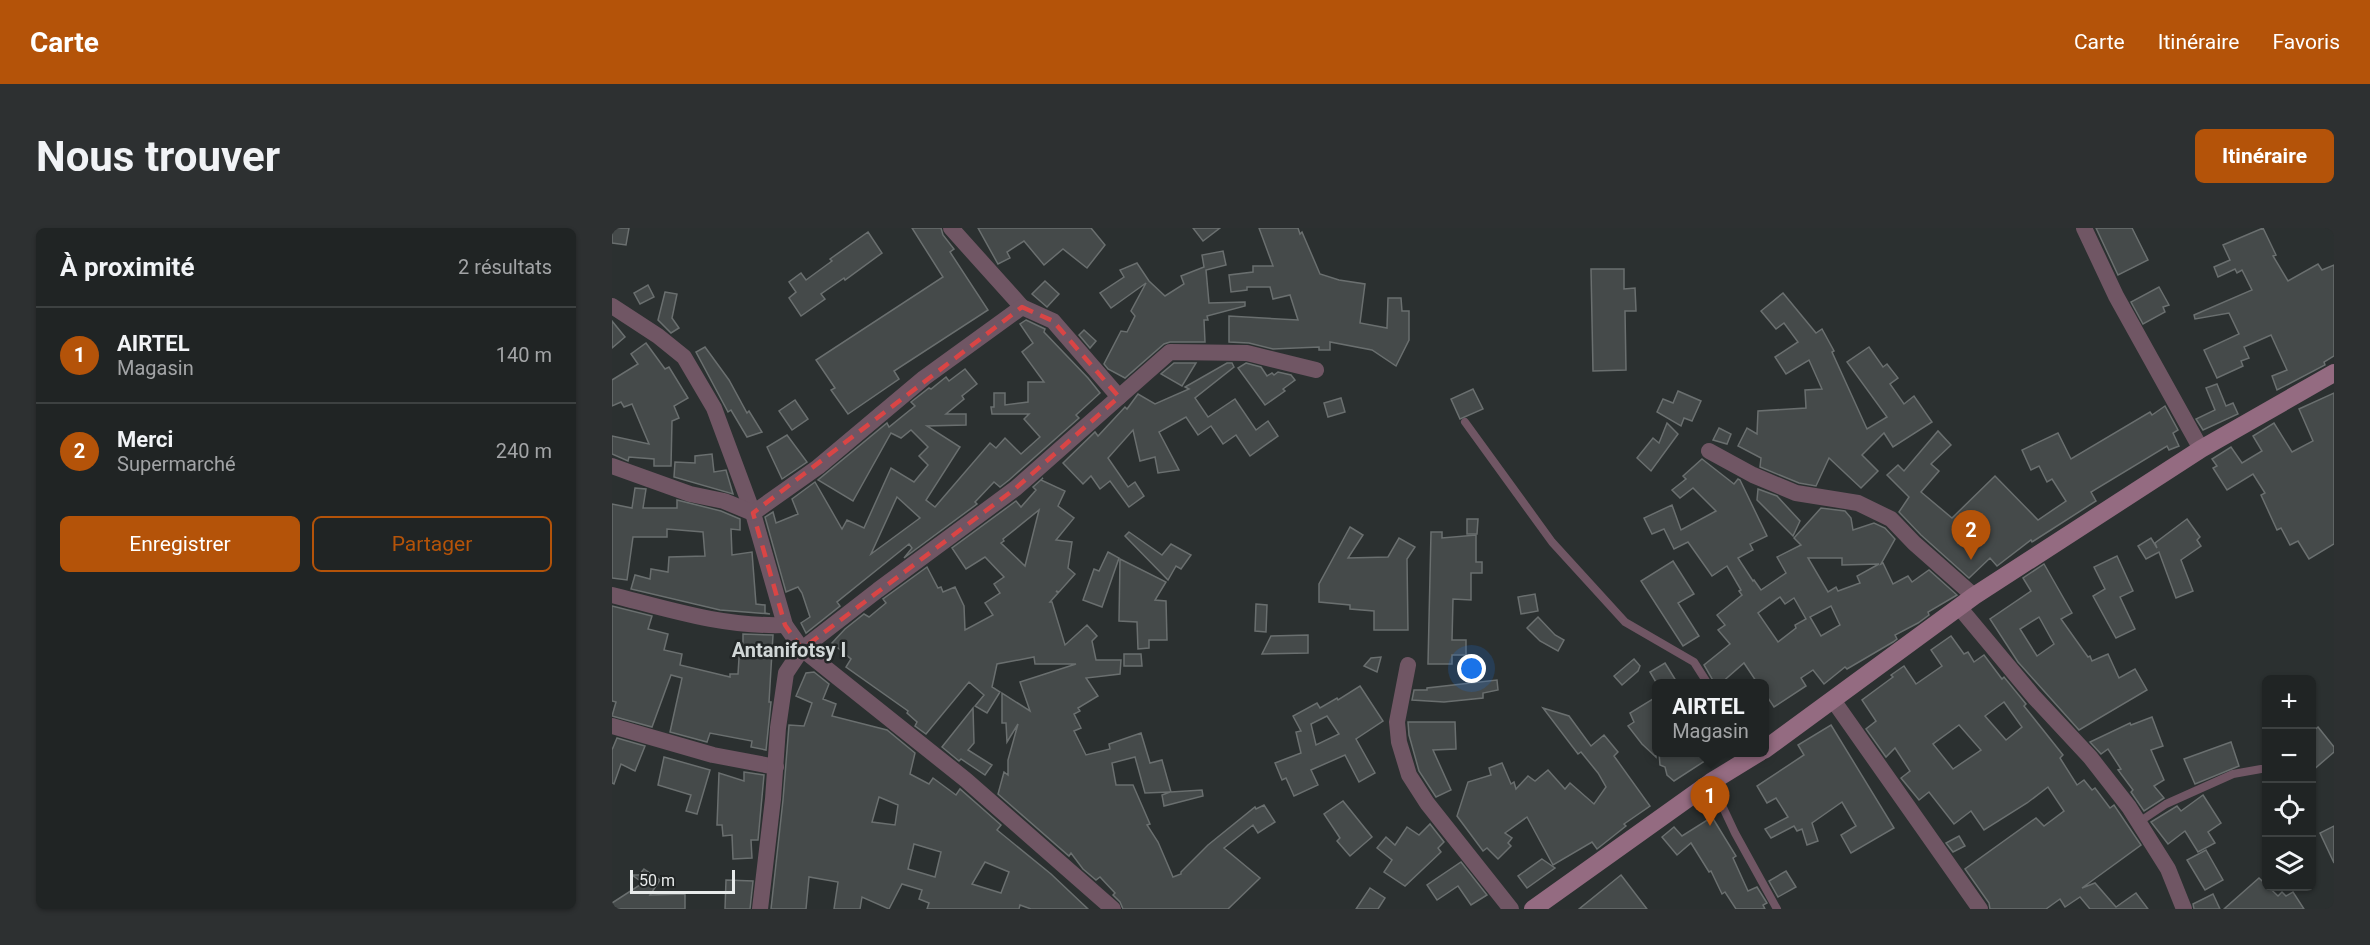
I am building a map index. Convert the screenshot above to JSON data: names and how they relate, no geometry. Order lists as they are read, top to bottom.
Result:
{
  "districts": ["Antanifotsy I"],
  "scale_bar": "50 m",
  "page": {
    "header": "Carte",
    "nav": ["Carte", "Itinéraire", "Favoris"],
    "buttons": [
      "Itinéraire",
      ["Enregistrer", "Partager"]
    ],
    "title": "Nous trouver",
    "heading": ["À proximité", "2 résultats"],
    "list": [
      {
        "mark": "1",
        "name": "AIRTEL",
        "note": "Magasin",
        "value": "140 m"
      },
      {
        "mark": "2",
        "name": "Merci",
        "note": "Supermarché",
        "value": "240 m"
      }
    ],
    "pins": ["2", "1"],
    "map_buttons": ["+", "−"],
    "popup": ["AIRTEL", "Magasin"],
    "scale": "50 m"
  }
}
